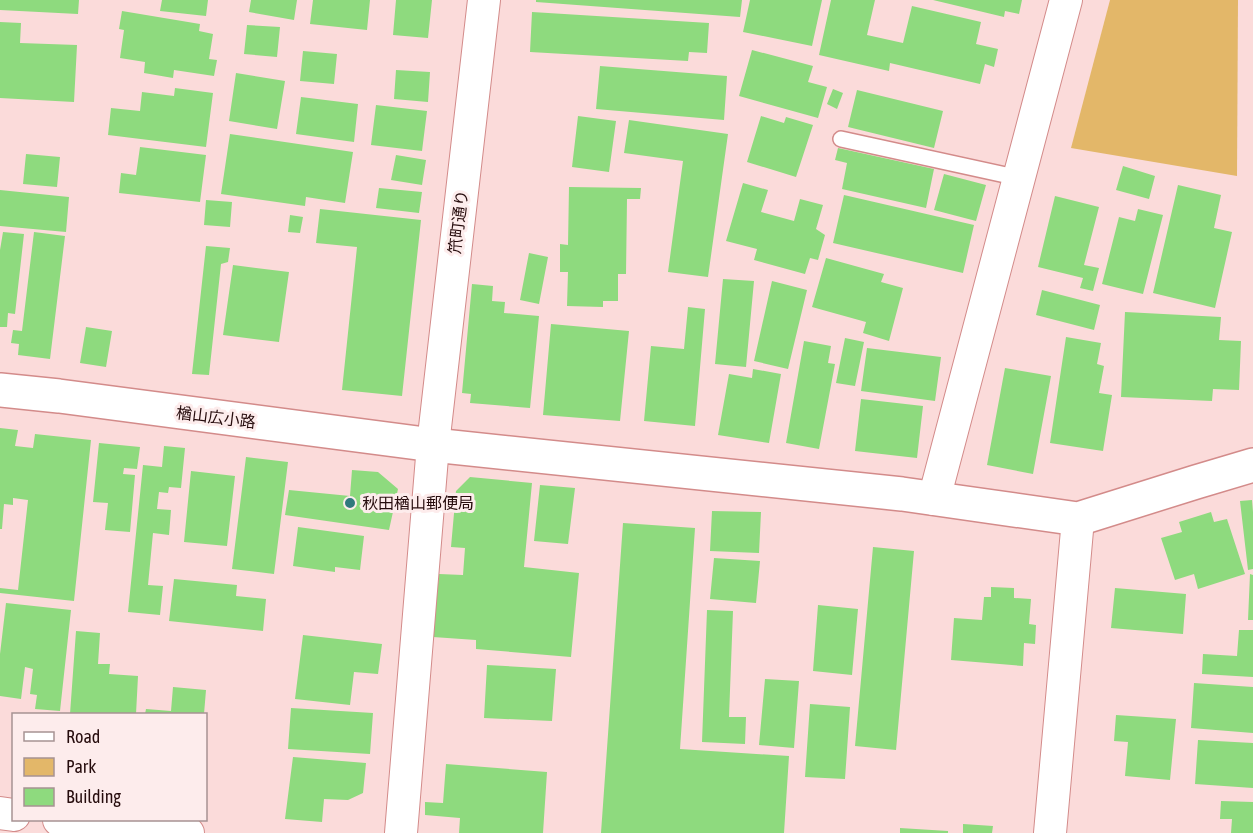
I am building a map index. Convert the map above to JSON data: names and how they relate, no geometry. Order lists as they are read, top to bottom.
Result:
{
  "streets": {
    "street": ["笊町通り", "楢山広小路"]
  },
  "crossings": [
    ["笊町通り", "楢山広小路"]
  ],
  "places": ["秋田楢山郵便局"],
  "legend": ["Road", "Park", "Building"]
}
